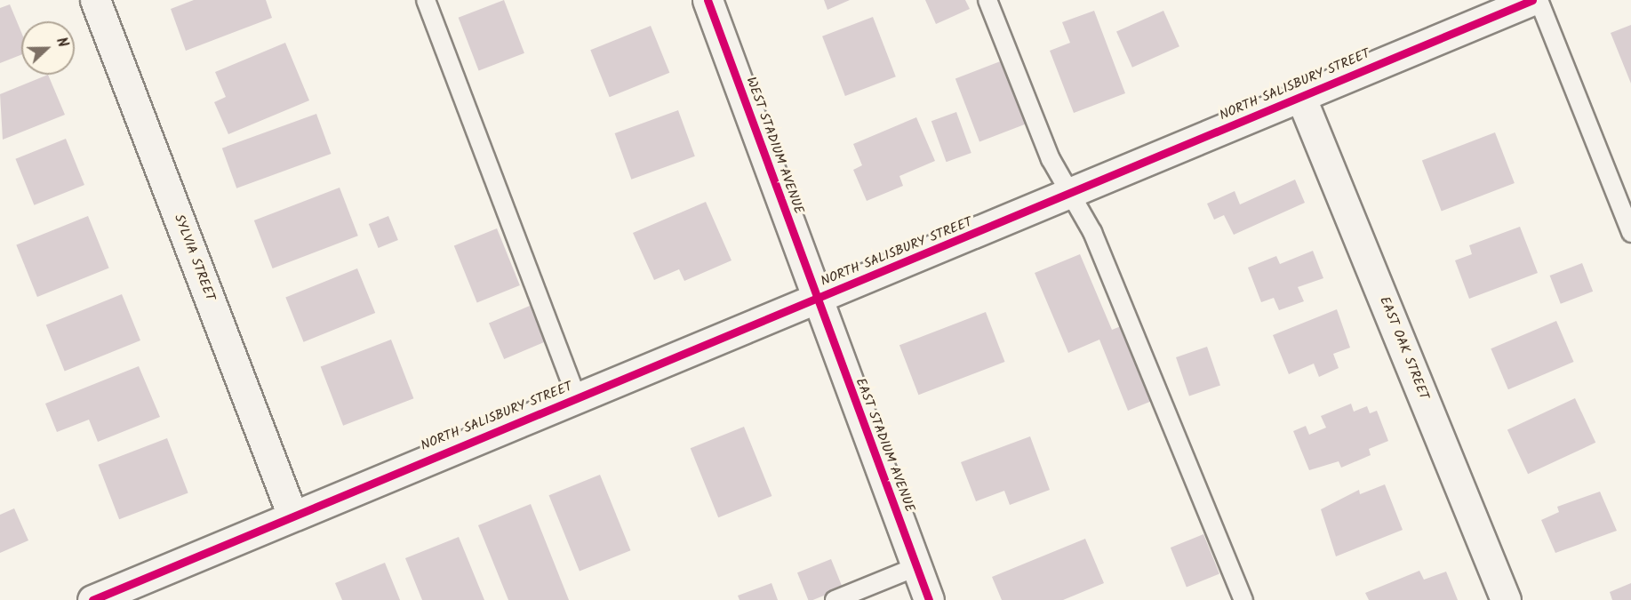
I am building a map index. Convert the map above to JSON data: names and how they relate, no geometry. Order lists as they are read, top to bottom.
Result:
{
  "streets": {
    "street": [
      "NORTH SALISBURY STREET",
      "WEST STADIUM AVENUE",
      "SYLVIA STREET",
      "EAST OAK STREET",
      "EAST STADIUM AVENUE"
    ]
  },
  "crossings": [
    ["NORTH SALISBURY STREET", "WEST STADIUM AVENUE"],
    ["NORTH SALISBURY STREET", "SYLVIA STREET"],
    ["NORTH SALISBURY STREET", "EAST OAK STREET"],
    ["NORTH SALISBURY STREET", "EAST STADIUM AVENUE"],
    ["WEST STADIUM AVENUE", "EAST STADIUM AVENUE"]
  ],
  "north": "right"
}
